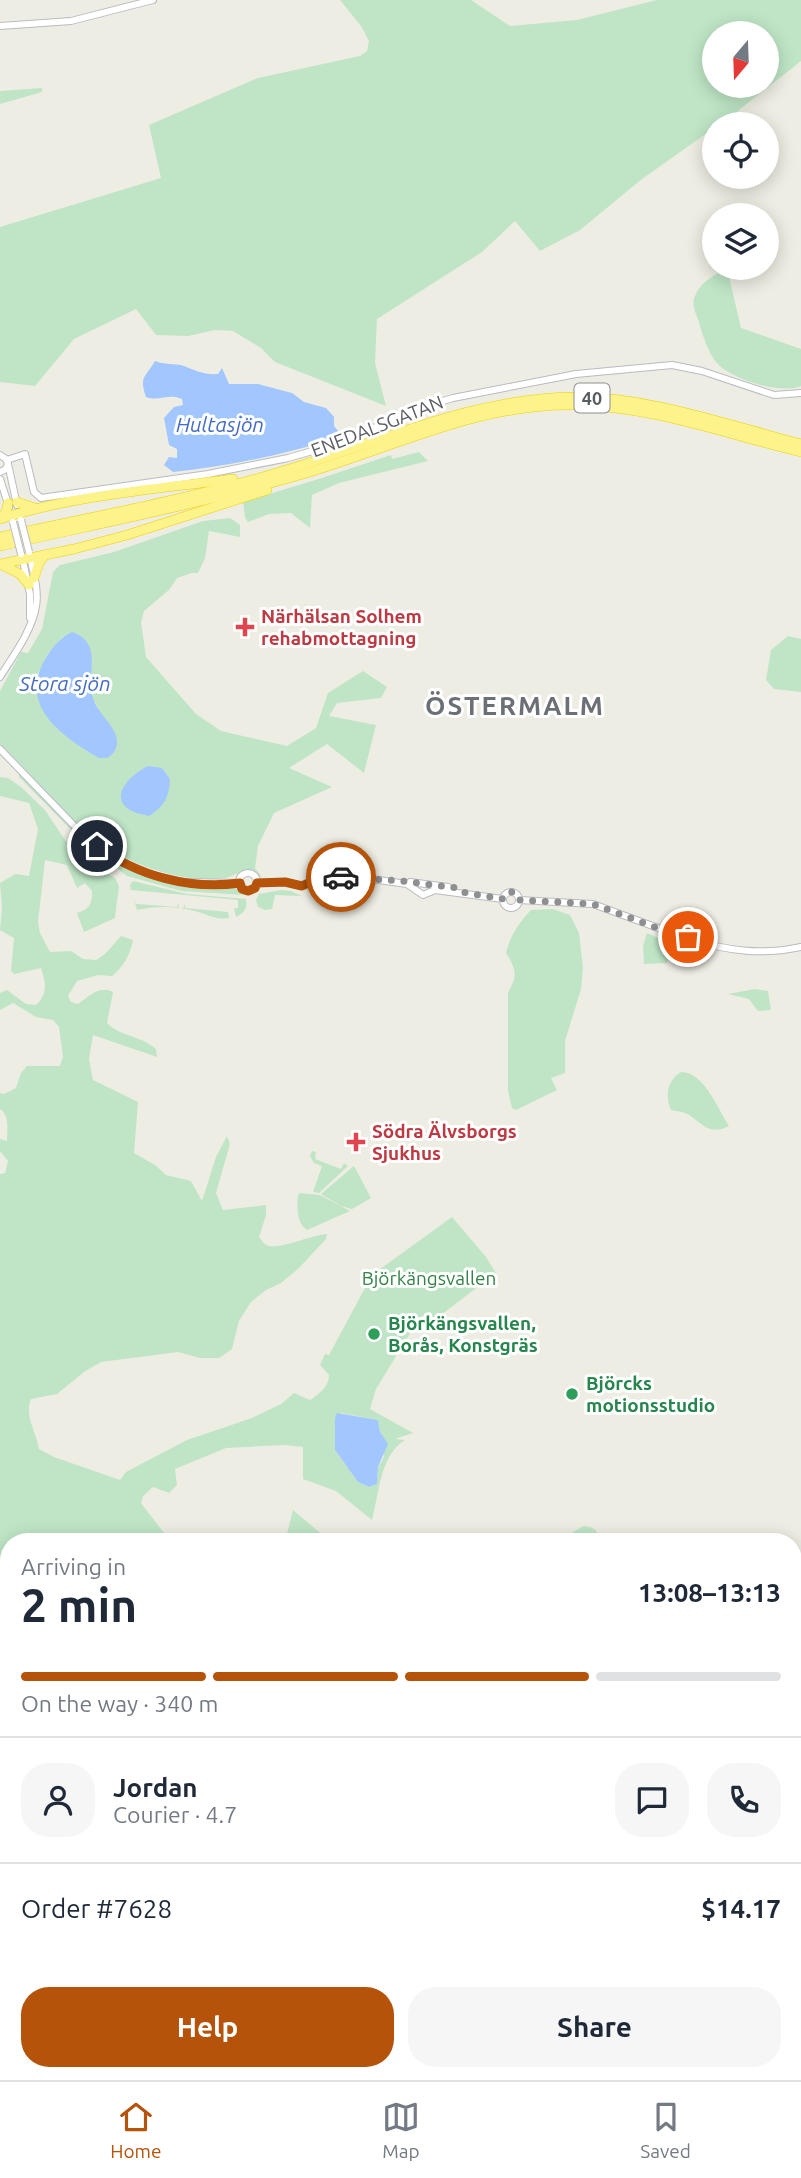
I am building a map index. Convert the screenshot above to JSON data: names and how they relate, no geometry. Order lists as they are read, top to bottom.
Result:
{
  "streets": {
    "highway": ["40"],
    "street": ["ENEDALSGATAN"]
  },
  "districts": ["ÖSTERMALM"],
  "water": ["Hultasjön", "Stora sjön"],
  "parks": ["Björkängsvallen"],
  "places": {
    "health": ["Närhälsan Solhem rehabmottagning", "Södra Älvsborgs Sjukhus"],
    "other": ["Björkängsvallen, Borås, Konstgräs", "Björcks motionsstudio"]
  },
  "north": "bottom",
  "page": {
    "heading": ["2 min", "Arriving in", "13:08–13:13"],
    "panel": [
      "Jordan",
      "Courier · 4.7",
      "Order #7628",
      "$14.17"
    ],
    "bar": "On the way · 340 m",
    "buttons": ["Help", "Share"],
    "tabs": ["Home", "Map", "Saved"]
  }
}
